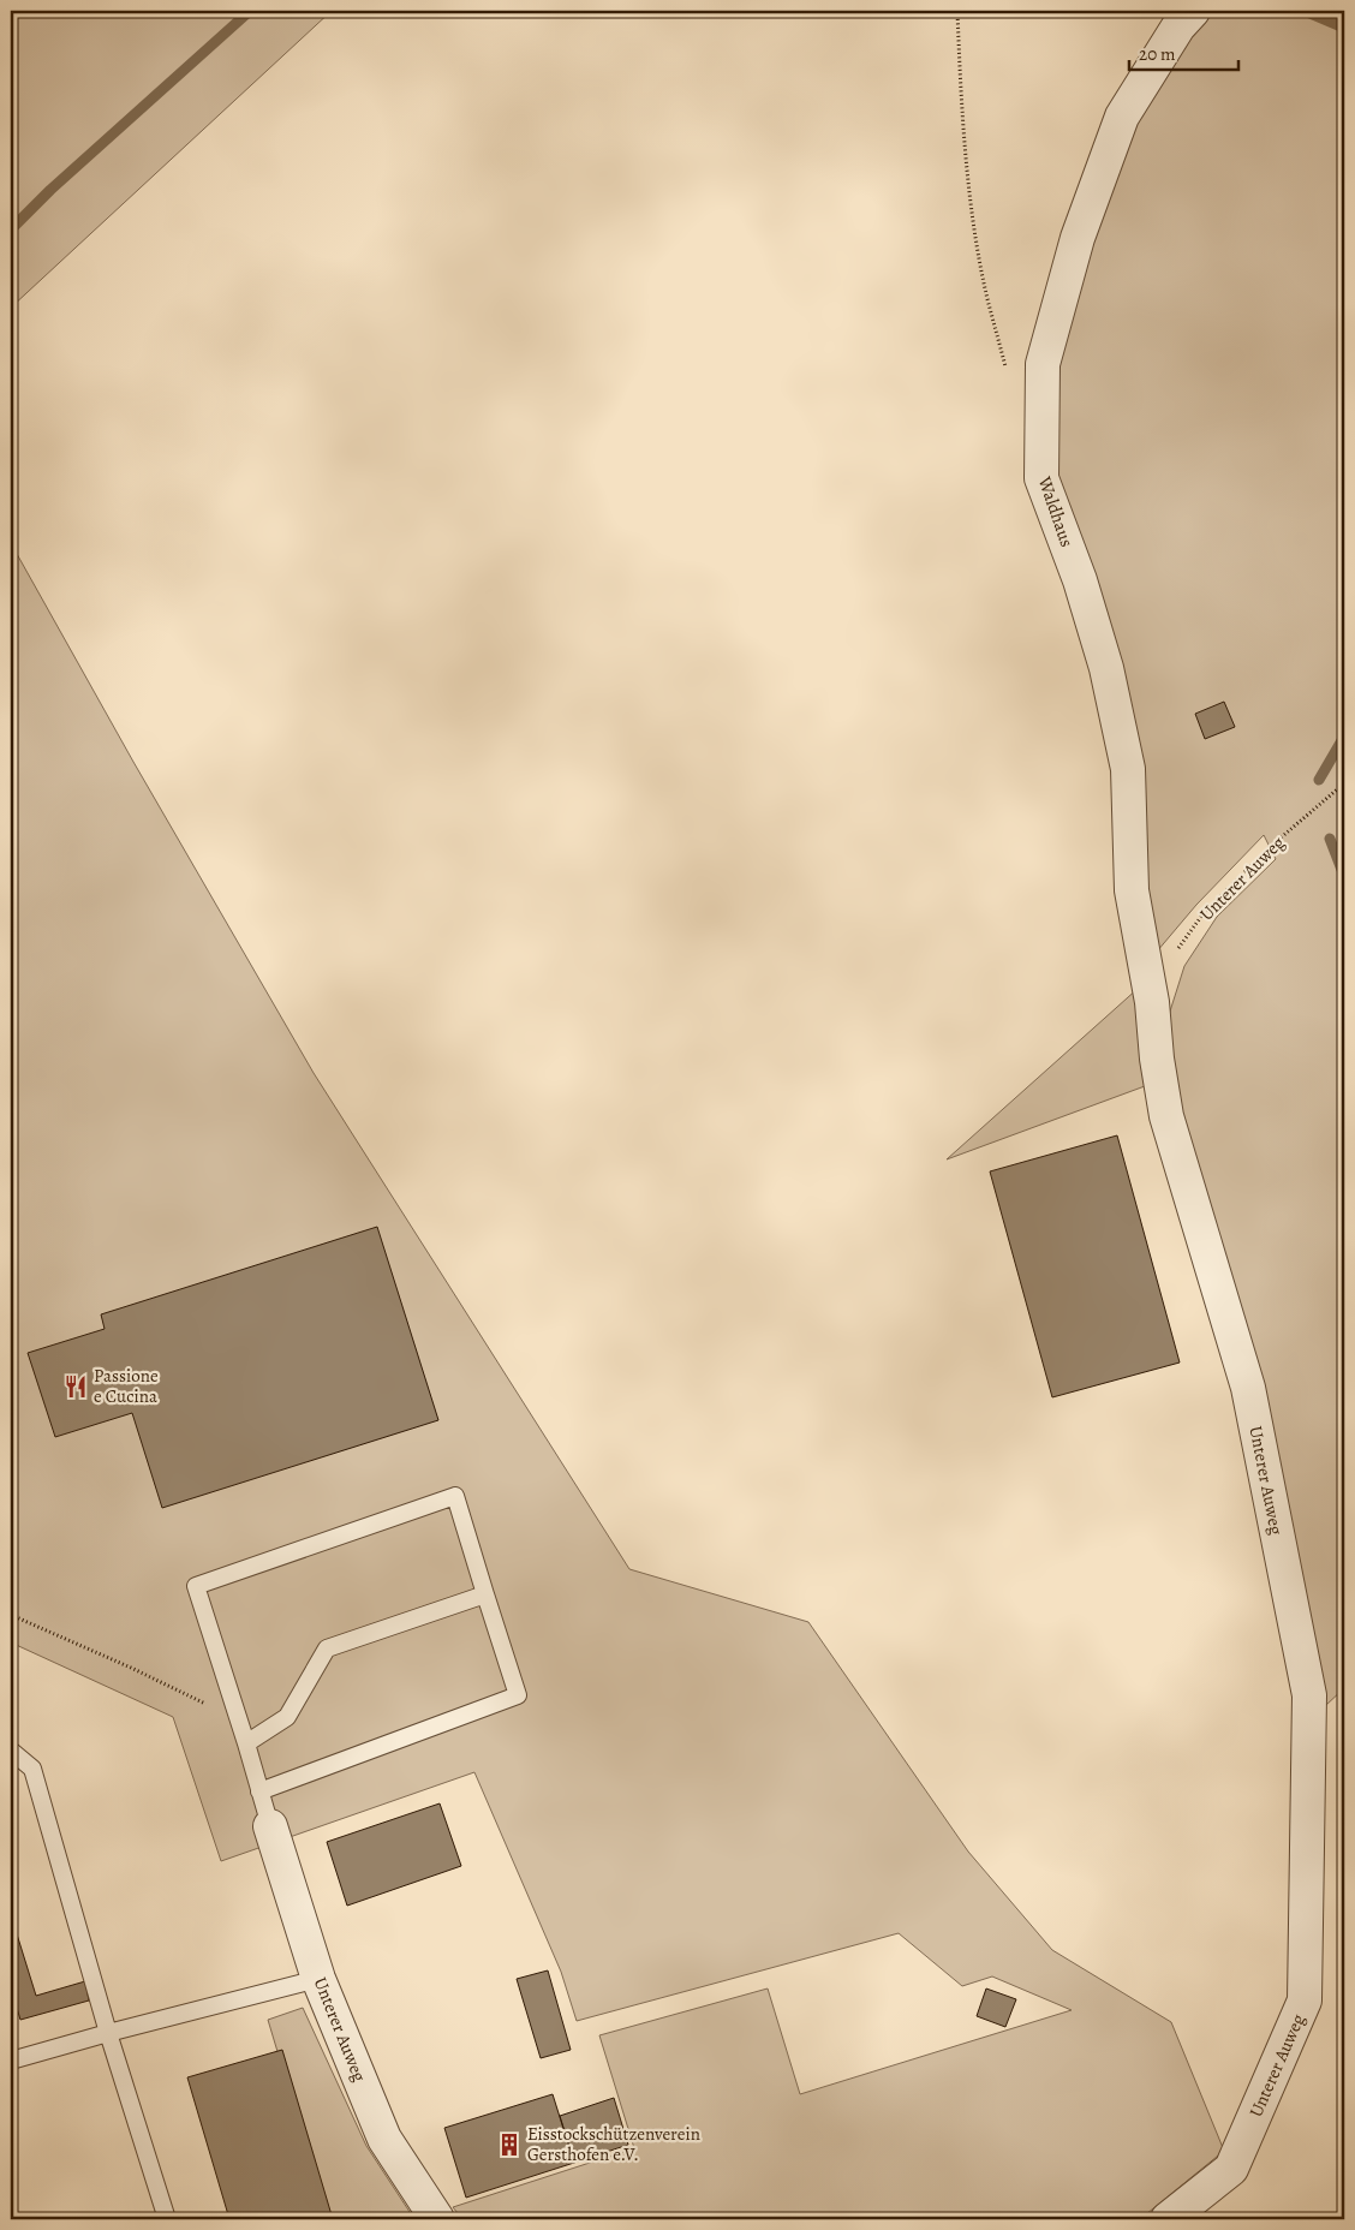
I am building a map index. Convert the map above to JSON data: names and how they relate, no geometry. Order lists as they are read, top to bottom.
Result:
{
  "streets": {
    "street": ["Waldhaus", "Unterer Auweg"]
  },
  "crossings": [
    ["Waldhaus", "Unterer Auweg"]
  ],
  "places": {
    "restaurant": ["Passione e Cucina"],
    "building": ["Eisstockschützenverein Gersthofen e.V."]
  },
  "scale_bar": "20 m"
}
